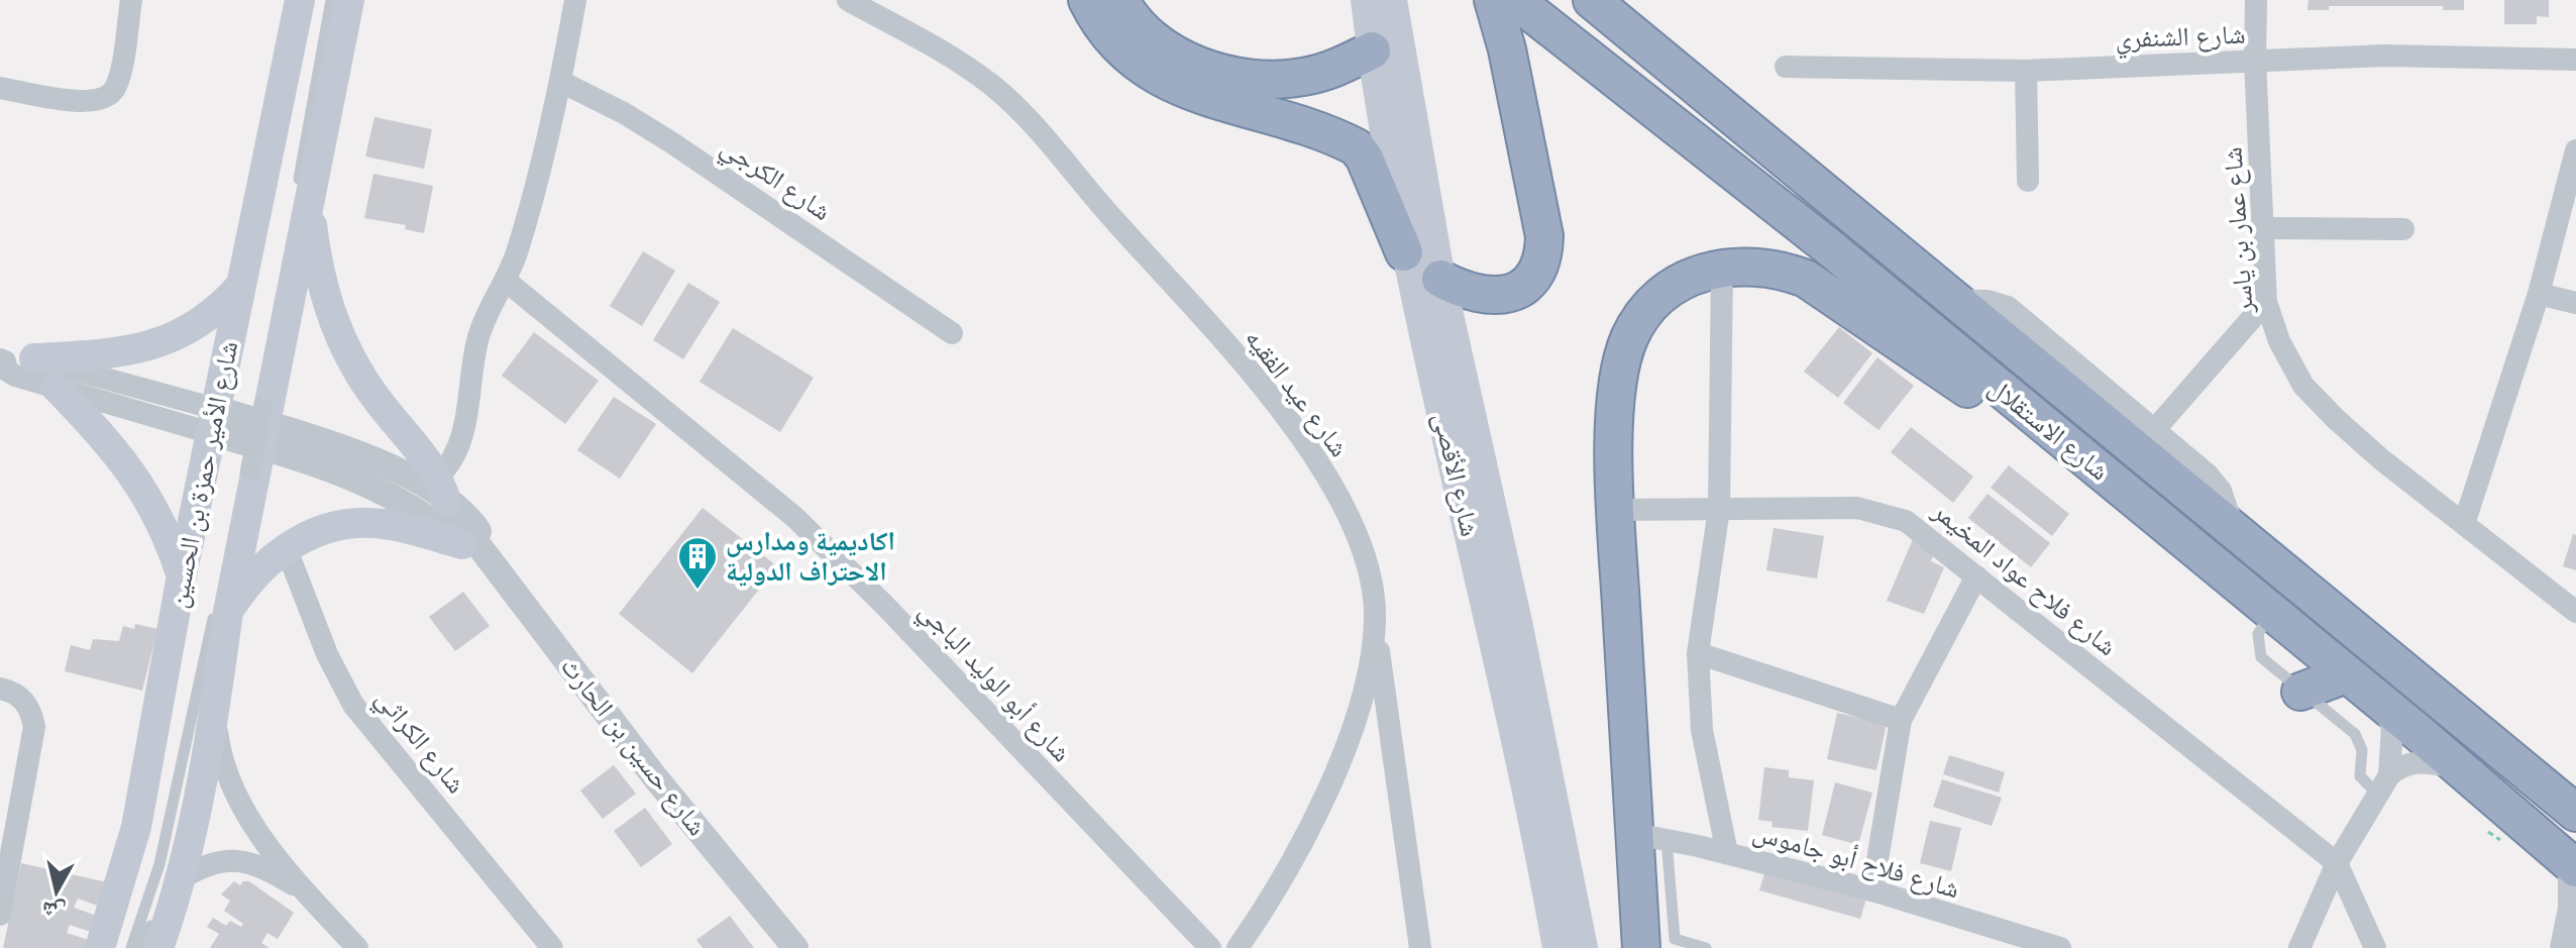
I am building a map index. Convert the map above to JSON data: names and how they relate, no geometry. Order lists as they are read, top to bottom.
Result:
{
  "streets": {
    "highway": ["شارع الاستقلال"],
    "main road": ["شارع الأمير حمزة بن الحسين", "شارع الأقصى"],
    "street": [
      "شارع الشنفري",
      "شارع الكرجي",
      "شاع عمار بن ياسر",
      "شارع عيد الفقيه",
      "شارع فلاح عواد المخيمر",
      "شارع أبو الوليد الباجي",
      "شارع الكراثي",
      "شارع حسين بن الحارث",
      "شارع فلاح أبو جاموس"
    ]
  },
  "crossings": [
    ["شارع الشنفري", "شاع عمار بن ياسر"],
    ["شارع الأمير حمزة بن الحسين", "شارع حسين بن الحارث"]
  ],
  "places": {
    "building": ["اكاديمية ومدارس الاحتراف الدولية"]
  },
  "north": "bottom"
}
